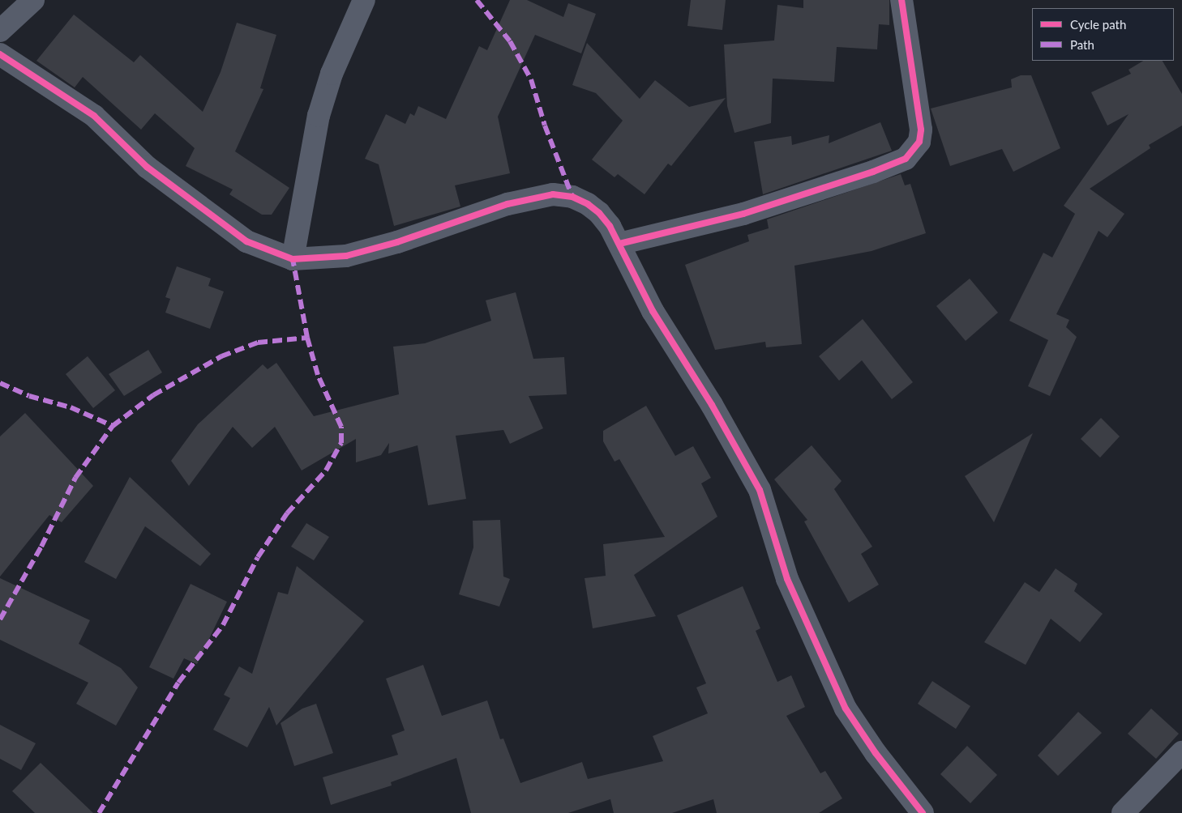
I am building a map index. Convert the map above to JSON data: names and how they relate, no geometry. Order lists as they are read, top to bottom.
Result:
{
  "legend": ["Cycle path", "Path"]
}
